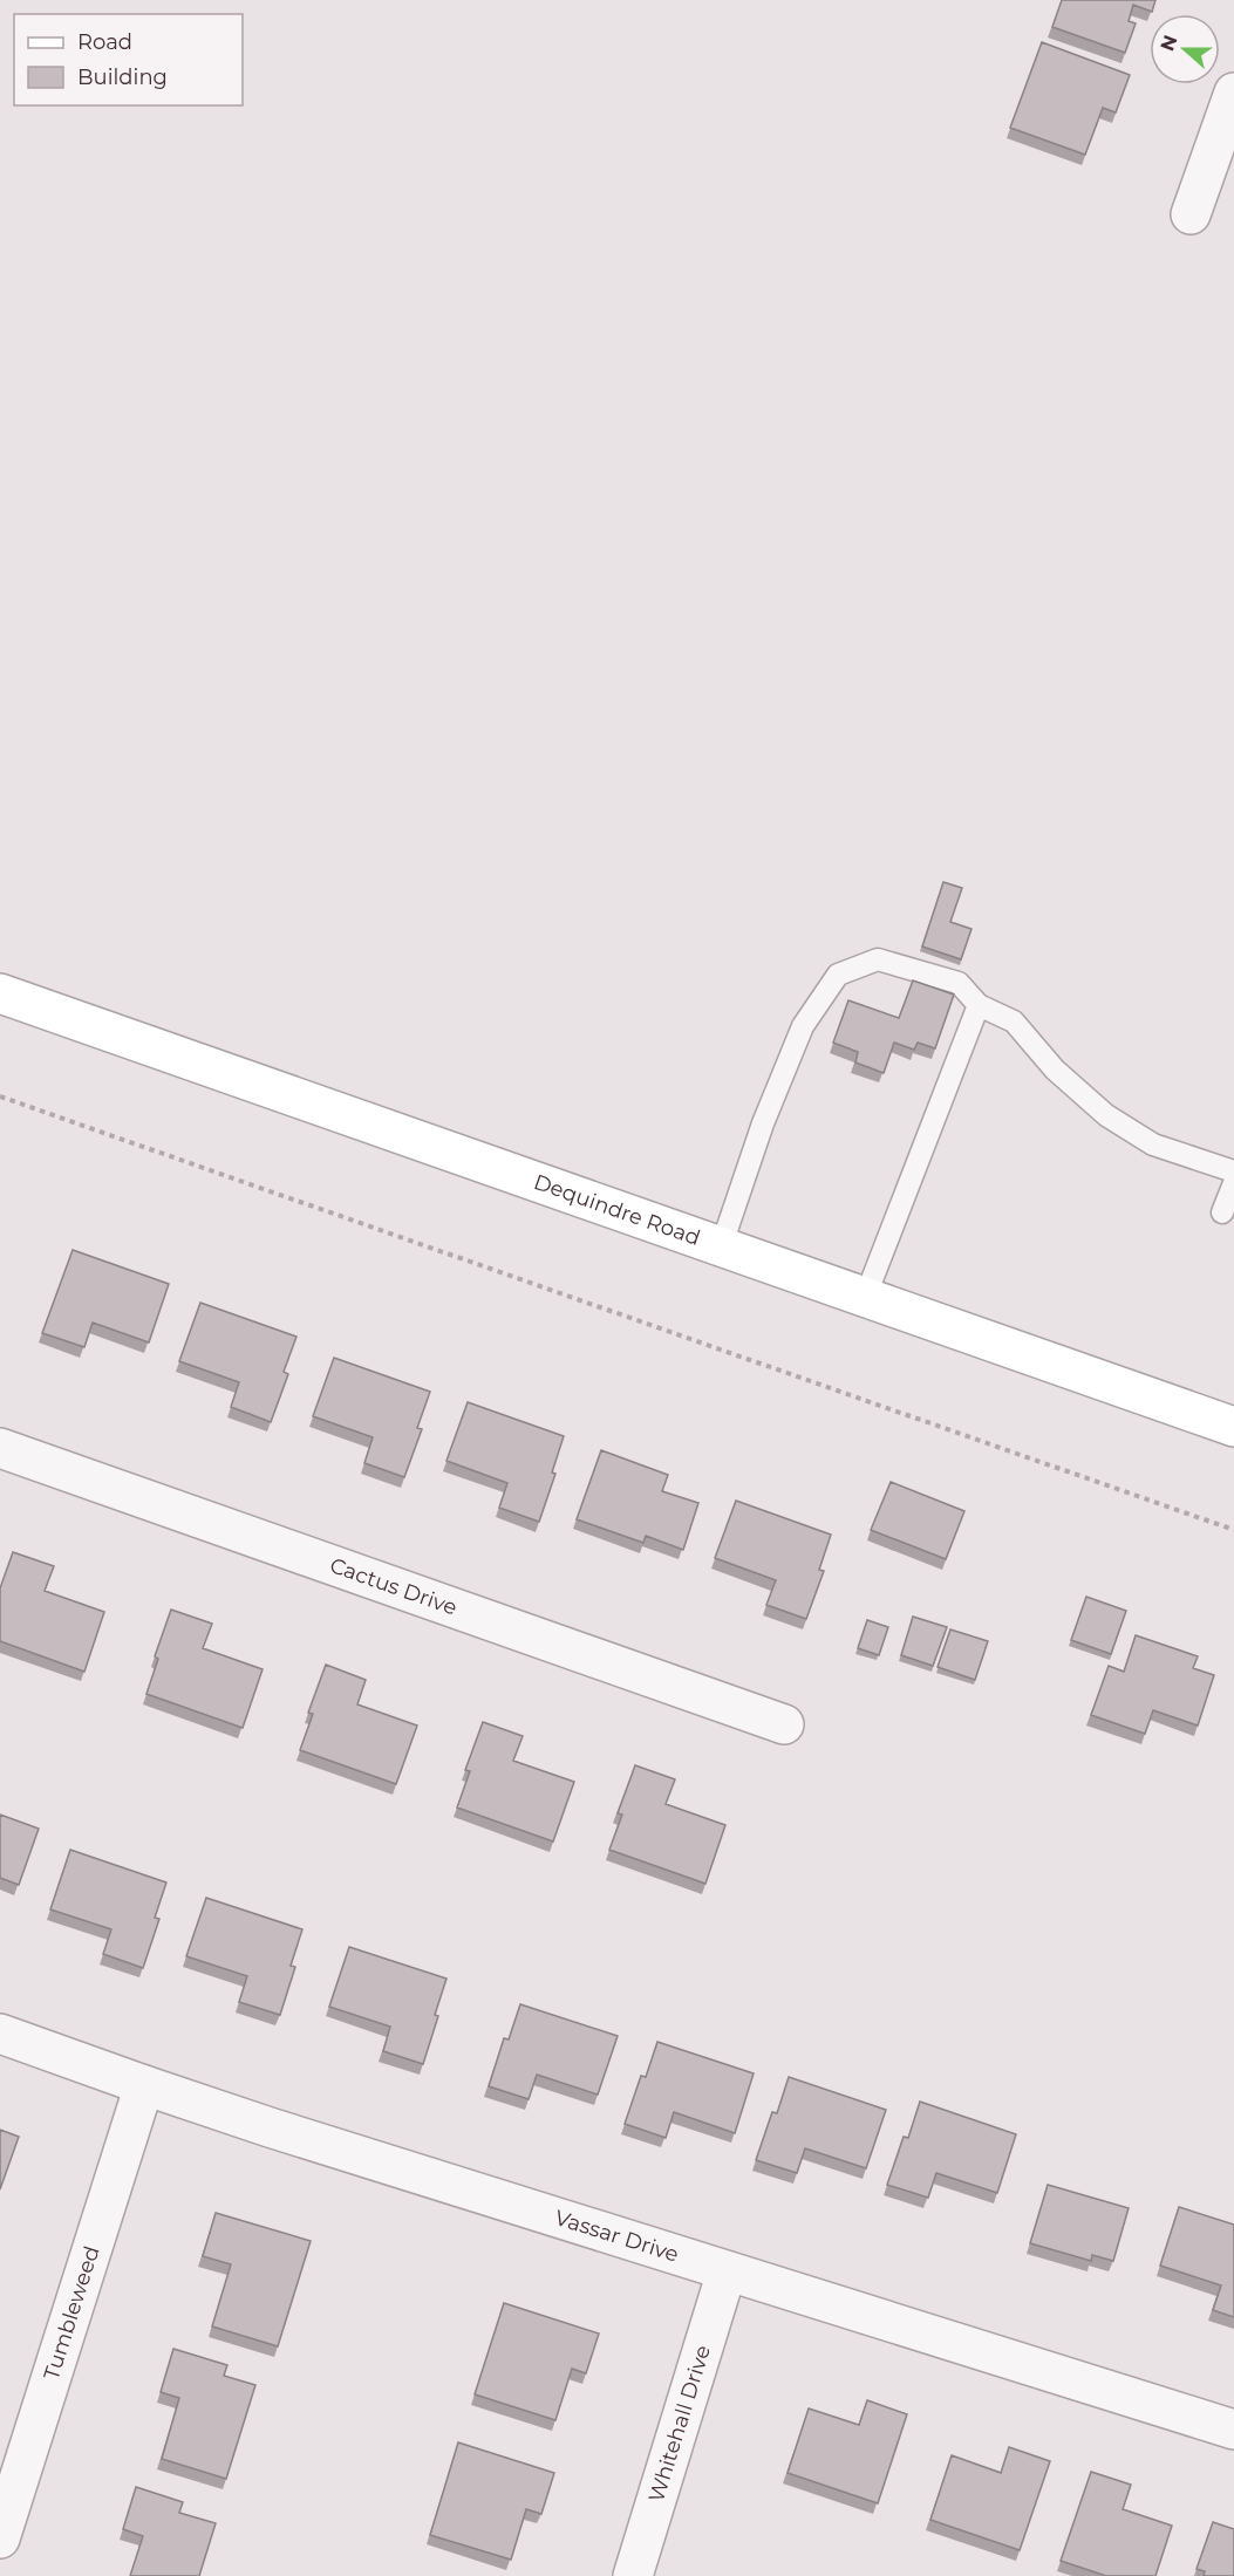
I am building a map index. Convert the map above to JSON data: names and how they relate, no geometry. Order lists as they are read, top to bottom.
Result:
{
  "streets": {
    "main road": ["Dequindre Road"],
    "street": [
      "Cactus Drive",
      "Vassar Drive",
      "Tumbleweed",
      "Whitehall Drive"
    ]
  },
  "crossings": [
    ["Vassar Drive", "Tumbleweed"],
    ["Vassar Drive", "Whitehall Drive"]
  ],
  "legend": ["Road", "Building"],
  "north": "left"
}
